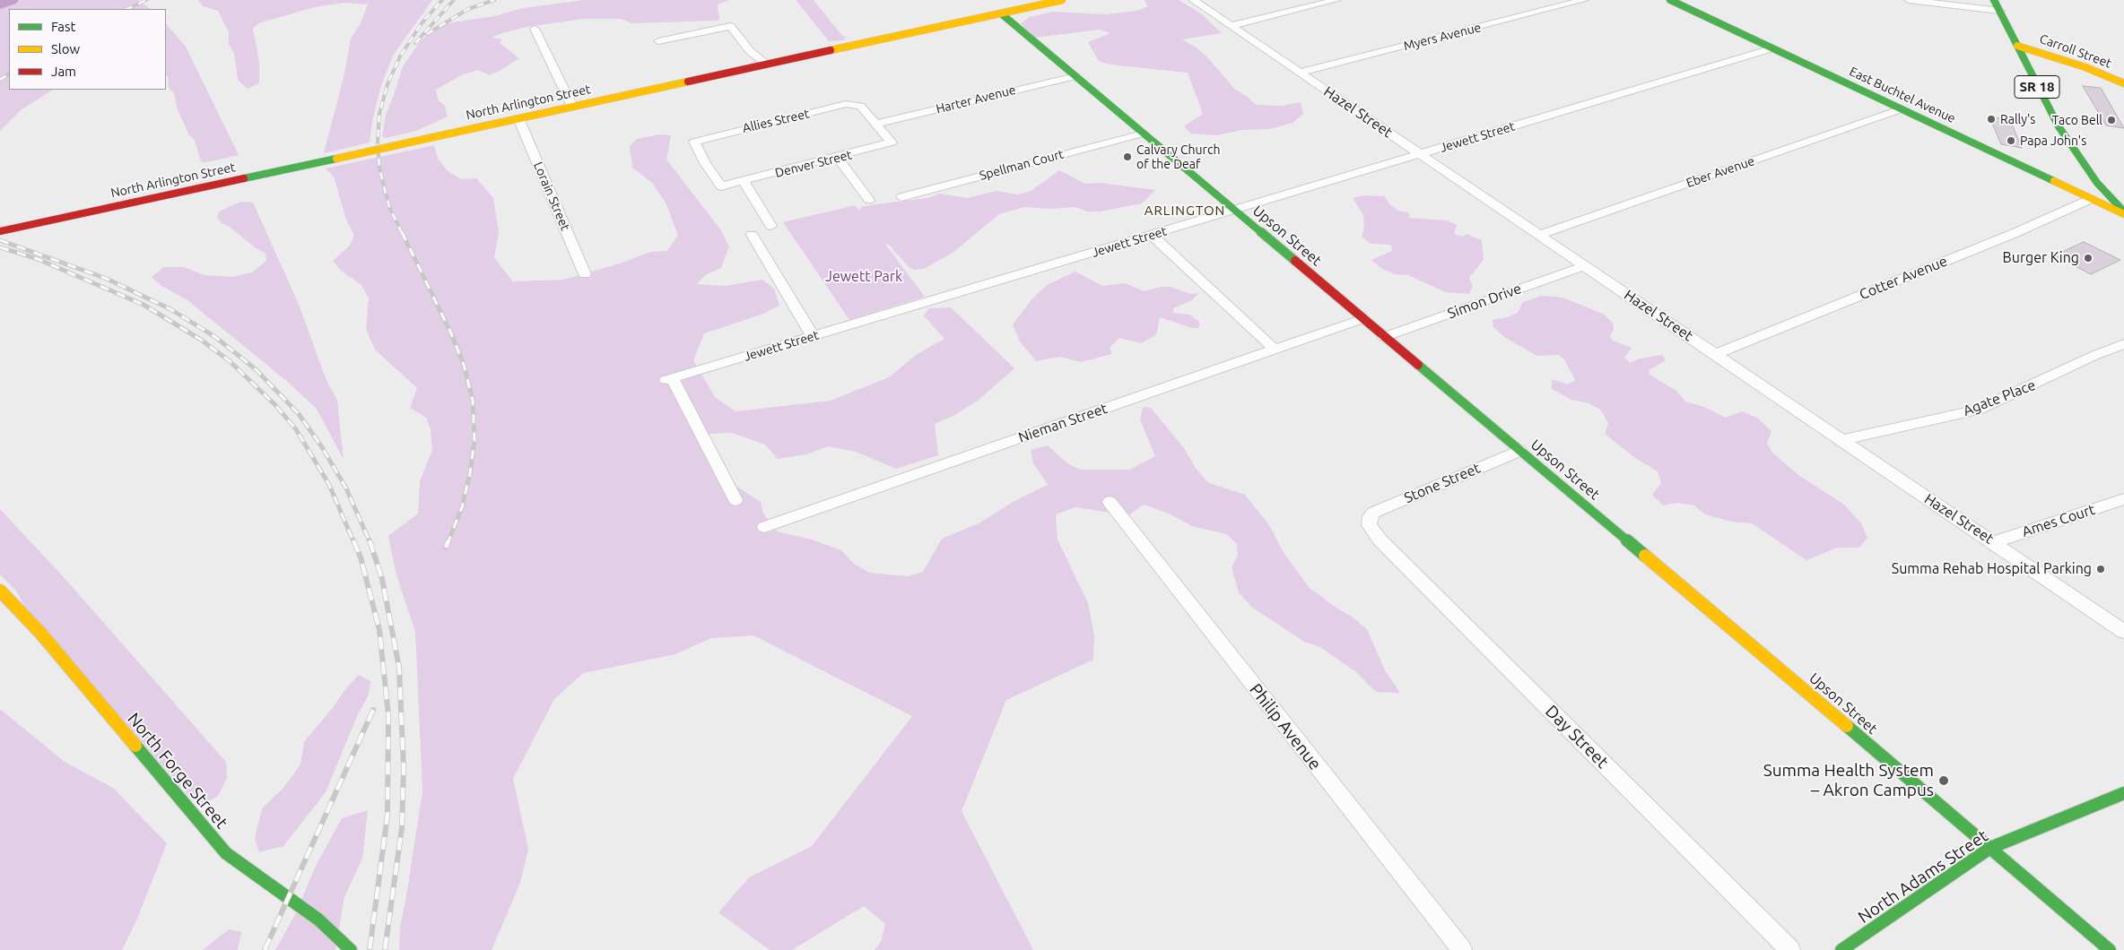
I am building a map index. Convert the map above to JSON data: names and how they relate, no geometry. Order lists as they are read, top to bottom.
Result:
{
  "streets": {
    "street": [
      "Myers Avenue",
      "Carroll Street",
      "SR 18",
      "East Buchtel Avenue",
      "Harter Avenue",
      "North Arlington Street",
      "Hazel Street",
      "Allies Street",
      "Jewett Street",
      "Denver Street",
      "Spellman Court",
      "Eber Avenue",
      "Lorain Street",
      "Upson Street",
      "Cotter Avenue",
      "Simon Drive",
      "Agate Place",
      "Nieman Street",
      "Stone Street",
      "Ames Court",
      "Philip Avenue",
      "Day Street",
      "North Forge Street",
      "North Adams Street"
    ]
  },
  "crossings": [
    ["Myers Avenue", "Hazel Street"],
    ["Carroll Street", "SR 18"],
    ["SR 18", "East Buchtel Avenue"],
    ["East Buchtel Avenue", "Jewett Street"],
    ["East Buchtel Avenue", "Eber Avenue"],
    ["East Buchtel Avenue", "Cotter Avenue"],
    ["Harter Avenue", "Allies Street"],
    ["Harter Avenue", "Denver Street"],
    ["Harter Avenue", "Upson Street"],
    ["North Arlington Street", "Lorain Street"],
    ["North Arlington Street", "Upson Street"],
    ["Hazel Street", "Jewett Street"],
    ["Hazel Street", "Eber Avenue"],
    ["Hazel Street", "Cotter Avenue"],
    ["Hazel Street", "Simon Drive"],
    ["Hazel Street", "Agate Place"],
    ["Hazel Street", "Ames Court"],
    ["Allies Street", "Denver Street"],
    ["Jewett Street", "Upson Street"],
    ["Spellman Court", "Upson Street"],
    ["Upson Street", "Simon Drive"],
    ["Upson Street", "Nieman Street"],
    ["Upson Street", "Stone Street"],
    ["Upson Street", "North Adams Street"],
    ["Stone Street", "Day Street"]
  ],
  "districts": ["ARLINGTON"],
  "parks": ["Jewett Park"],
  "places": [
    "Rally's",
    "Taco Bell",
    "Papa John's",
    "Calvary Church of the Deaf",
    "Burger King",
    "Summa Rehab Hospital Parking",
    "Summa Health System – Akron Campus"
  ],
  "legend": ["Fast", "Slow", "Jam"]
}
